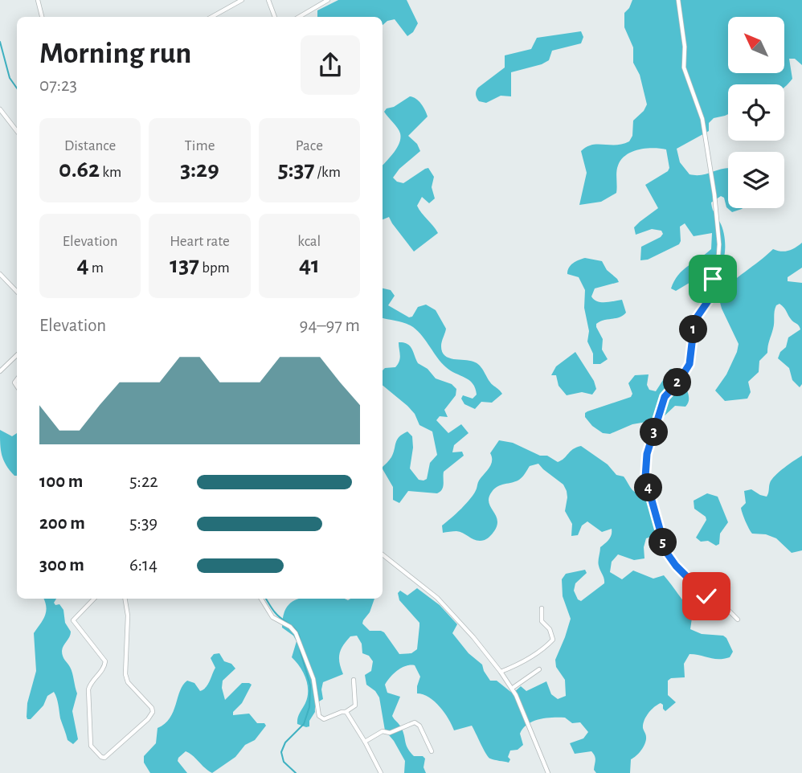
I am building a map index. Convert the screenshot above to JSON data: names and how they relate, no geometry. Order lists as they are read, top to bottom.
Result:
{
  "north": "top left",
  "page": {
    "heading": ["Morning run", "07:23"],
    "stats": [
      ["Distance", "0.62 km"],
      ["Time", "3:29"],
      ["Pace", "5:37 /km"],
      ["Elevation", "4 m"],
      ["Heart rate", "137 bpm"],
      ["kcal", "41"]
    ],
    "chart": ["Elevation", "94–97 m"],
    "pins": [
      "1",
      "2",
      "3",
      "4",
      "5"
    ],
    "list": [
      {
        "name": "100 m",
        "note": "5:22"
      },
      {
        "name": "200 m",
        "note": "5:39"
      },
      {
        "name": "300 m",
        "note": "6:14"
      }
    ]
  }
}
